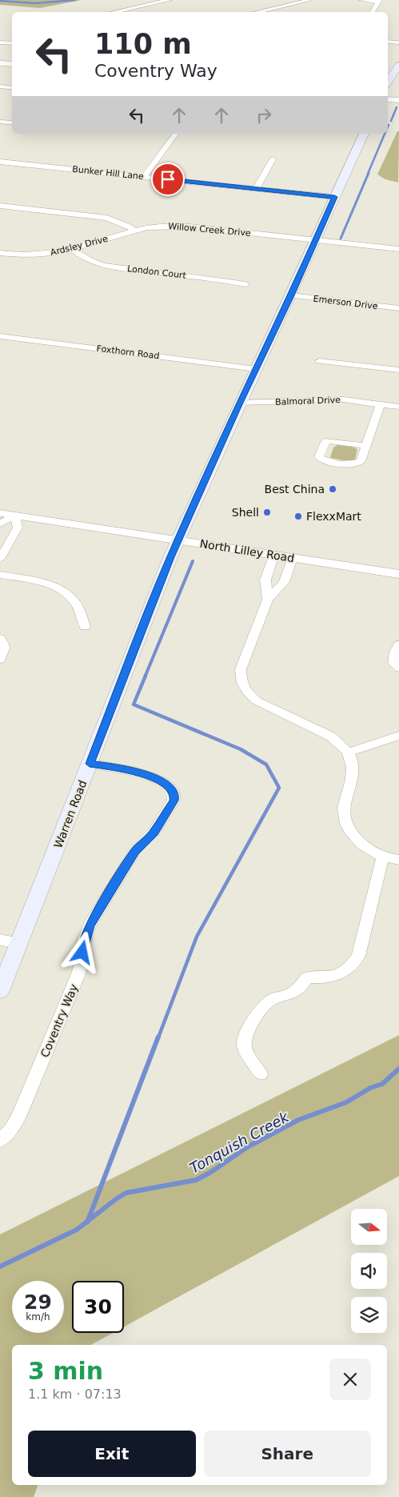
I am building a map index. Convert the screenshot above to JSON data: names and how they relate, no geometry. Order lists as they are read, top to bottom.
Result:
{
  "streets": {
    "main road": ["Warren Road"],
    "street": [
      "Bunker Hill Lane",
      "Willow Creek Drive",
      "Ardsley Drive",
      "London Court",
      "Emerson Drive",
      "Foxthorn Road",
      "Balmoral Drive",
      "North Lilley Road",
      "Coventry Way"
    ]
  },
  "crossings": [
    ["Bunker Hill Lane", "Warren Road"],
    ["Willow Creek Drive", "Ardsley Drive"],
    ["Willow Creek Drive", "Warren Road"],
    ["Ardsley Drive", "London Court"],
    ["Emerson Drive", "Warren Road"],
    ["Foxthorn Road", "Warren Road"],
    ["Balmoral Drive", "Warren Road"],
    ["North Lilley Road", "Warren Road"],
    ["Warren Road", "Coventry Way"]
  ],
  "water": ["Tonquish Creek"],
  "places": ["Best China", "Shell", "FlexxMart"],
  "north": "right",
  "page": {
    "turn": ["110 m", "Coventry Way"],
    "speed": "29 km/h",
    "limit": "30",
    "heading": ["3 min", "1.1 km · 07:13"],
    "buttons": ["Exit", "Share"]
  }
}
